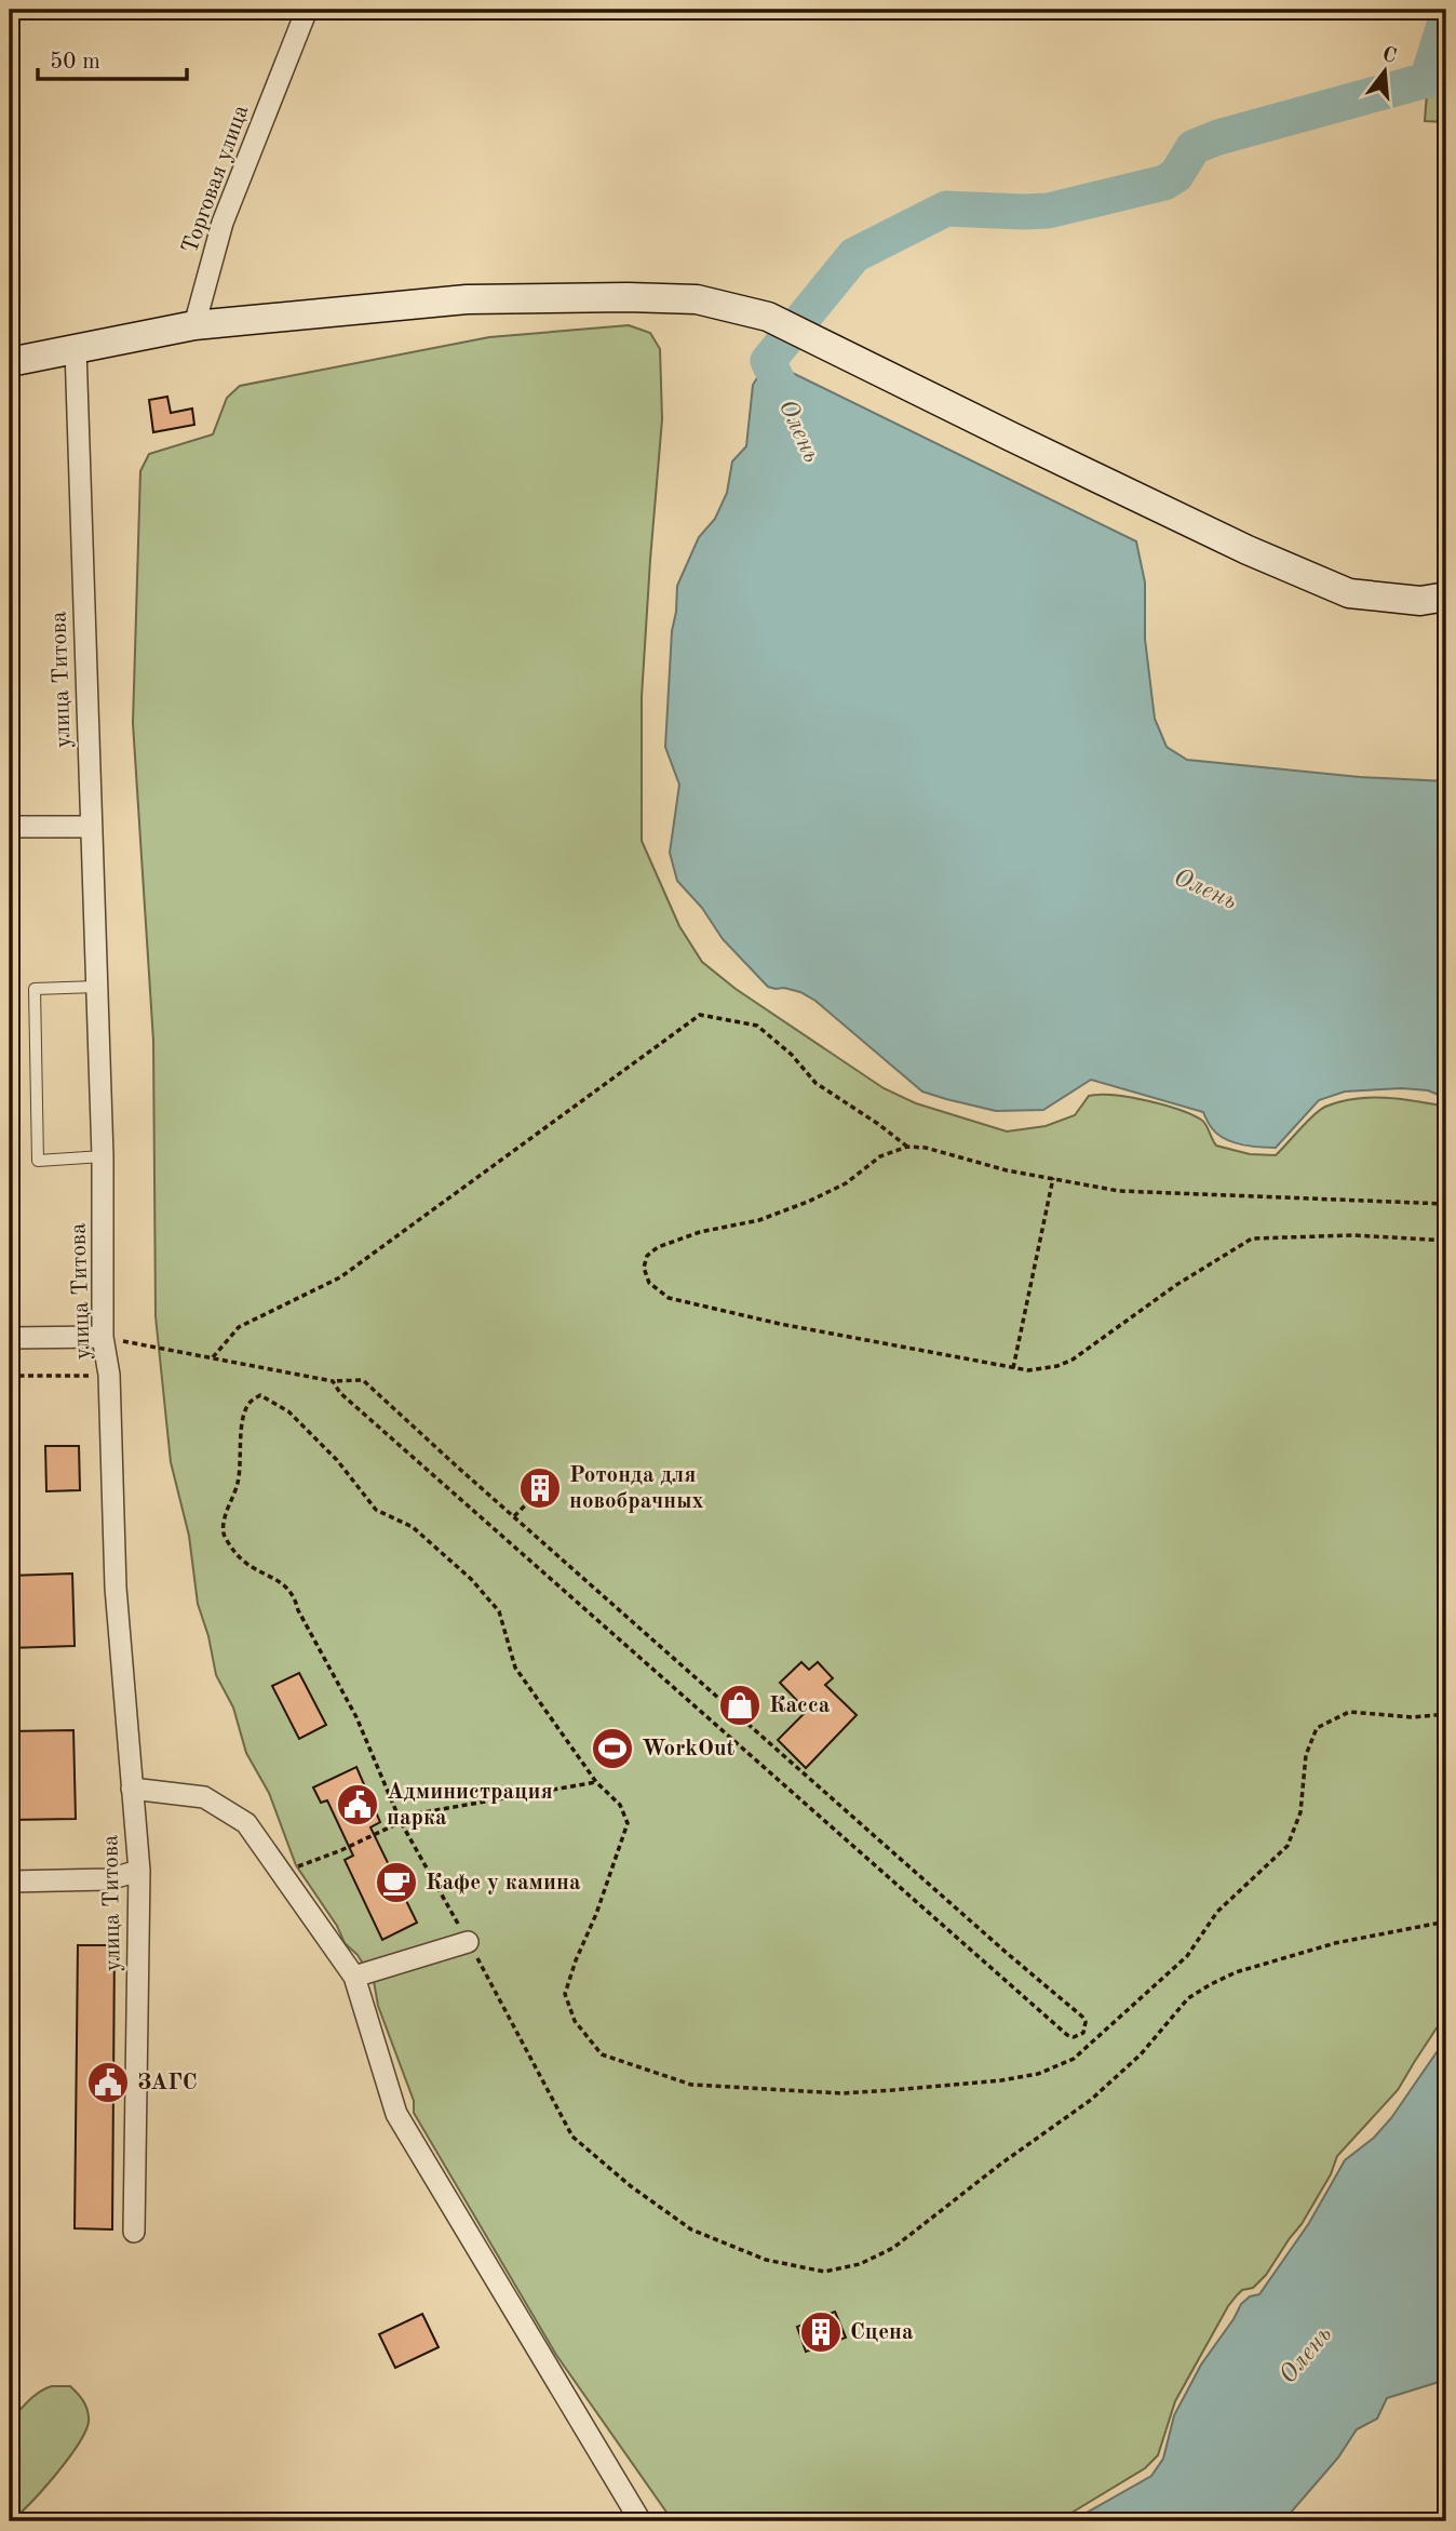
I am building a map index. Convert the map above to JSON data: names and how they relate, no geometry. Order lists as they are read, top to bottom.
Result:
{
  "streets": {
    "street": ["Торговая улица", "улица Титова"]
  },
  "water": ["Олень"],
  "places": {
    "building": ["Ротонда для новобрачных", "Сцена"],
    "shop": ["Касса"],
    "sports": ["WorkOut"],
    "public building": ["Администрация парка", "ЗАГС"],
    "cafe": ["Кафе у камина"]
  },
  "scale_bar": "50 m",
  "north": "top"
}
